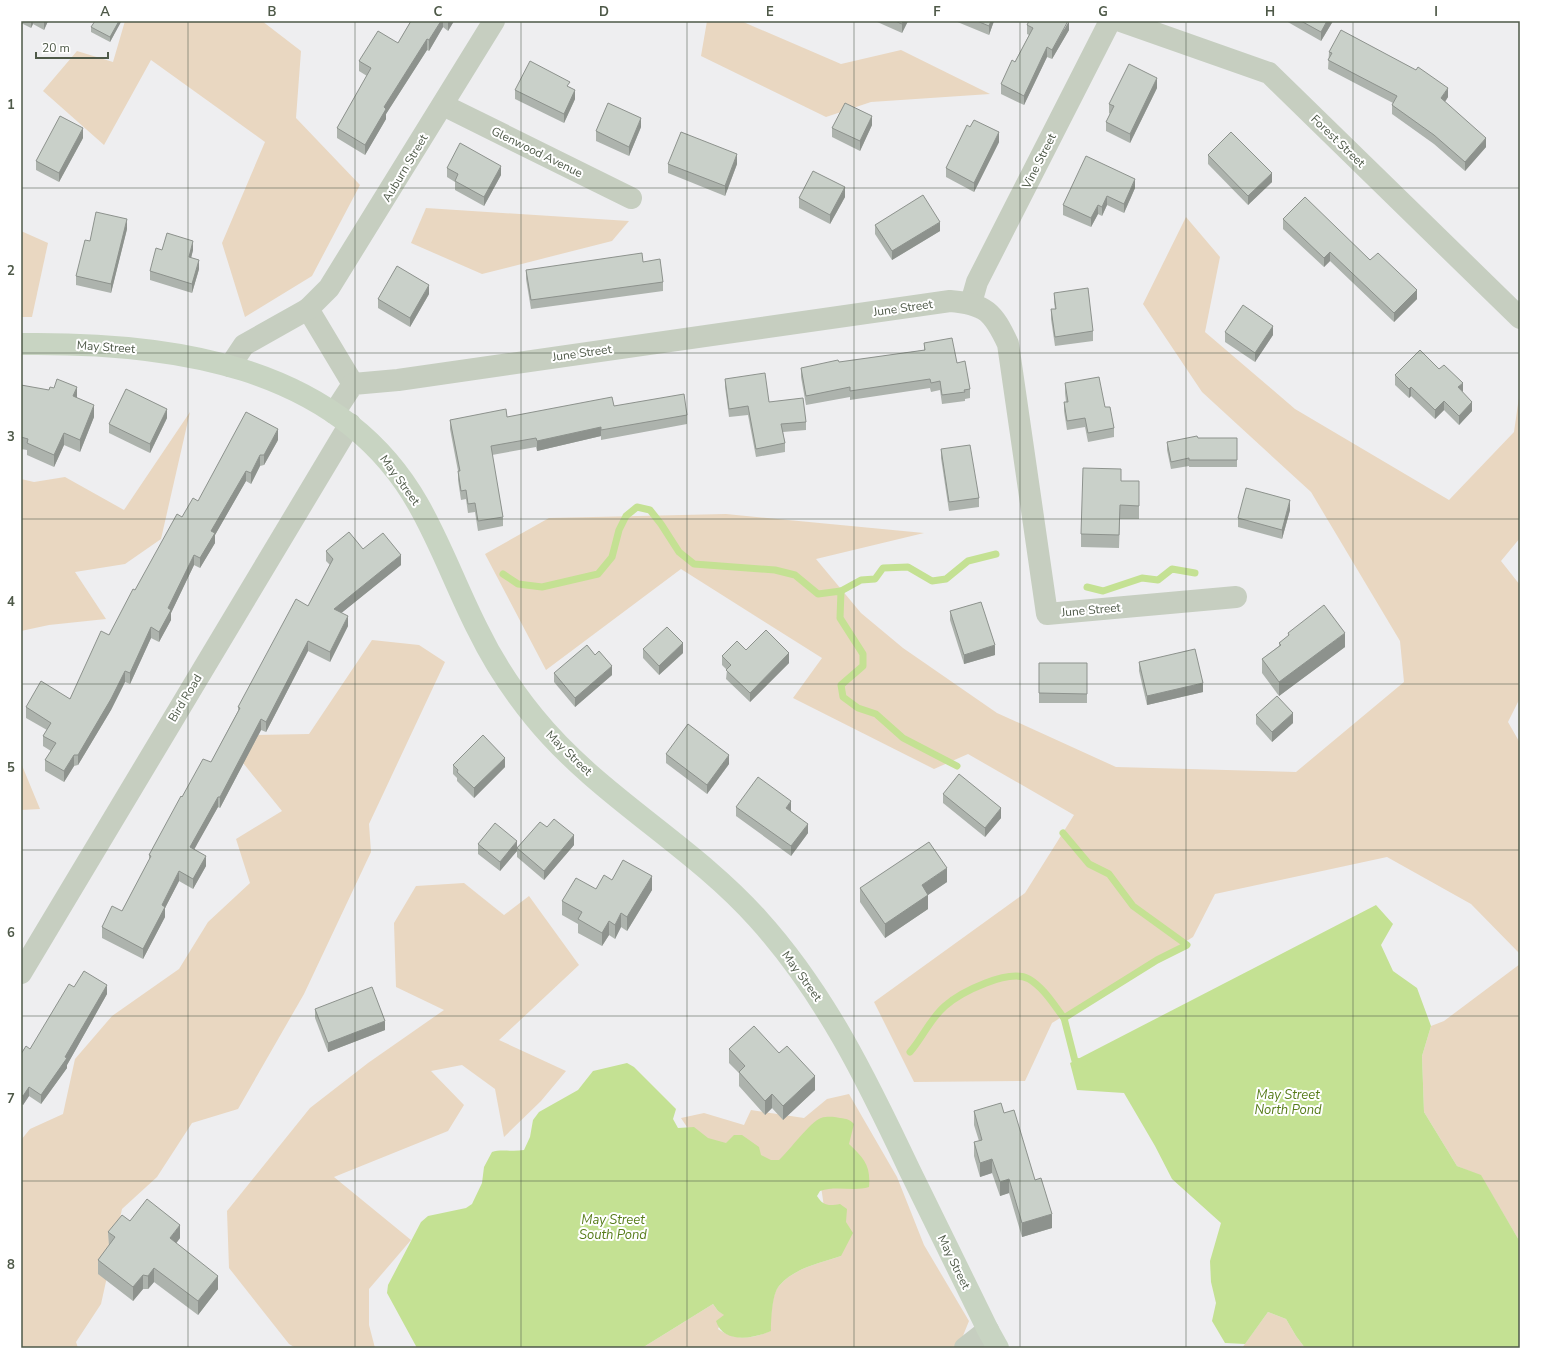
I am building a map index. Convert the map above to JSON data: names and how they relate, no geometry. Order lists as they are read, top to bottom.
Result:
{
  "streets": {
    "street": [
      "Forest Street",
      "Glenwood Avenue",
      "Vine Street",
      "Auburn Street",
      "June Street",
      "May Street",
      "Bird Road"
    ]
  },
  "crossings": [
    ["Glenwood Avenue", "Auburn Street"],
    ["Vine Street", "June Street"],
    ["Auburn Street", "May Street"],
    ["May Street", "Bird Road"]
  ],
  "water": ["May Street North Pond", "May Street South Pond"],
  "scale_bar": "20 m",
  "grid": {
    "columns": [
      "A",
      "B",
      "C",
      "D",
      "E",
      "F",
      "G",
      "H",
      "I"
    ],
    "rows": [
      "1",
      "2",
      "3",
      "4",
      "5",
      "6",
      "7",
      "8"
    ]
  }
}
